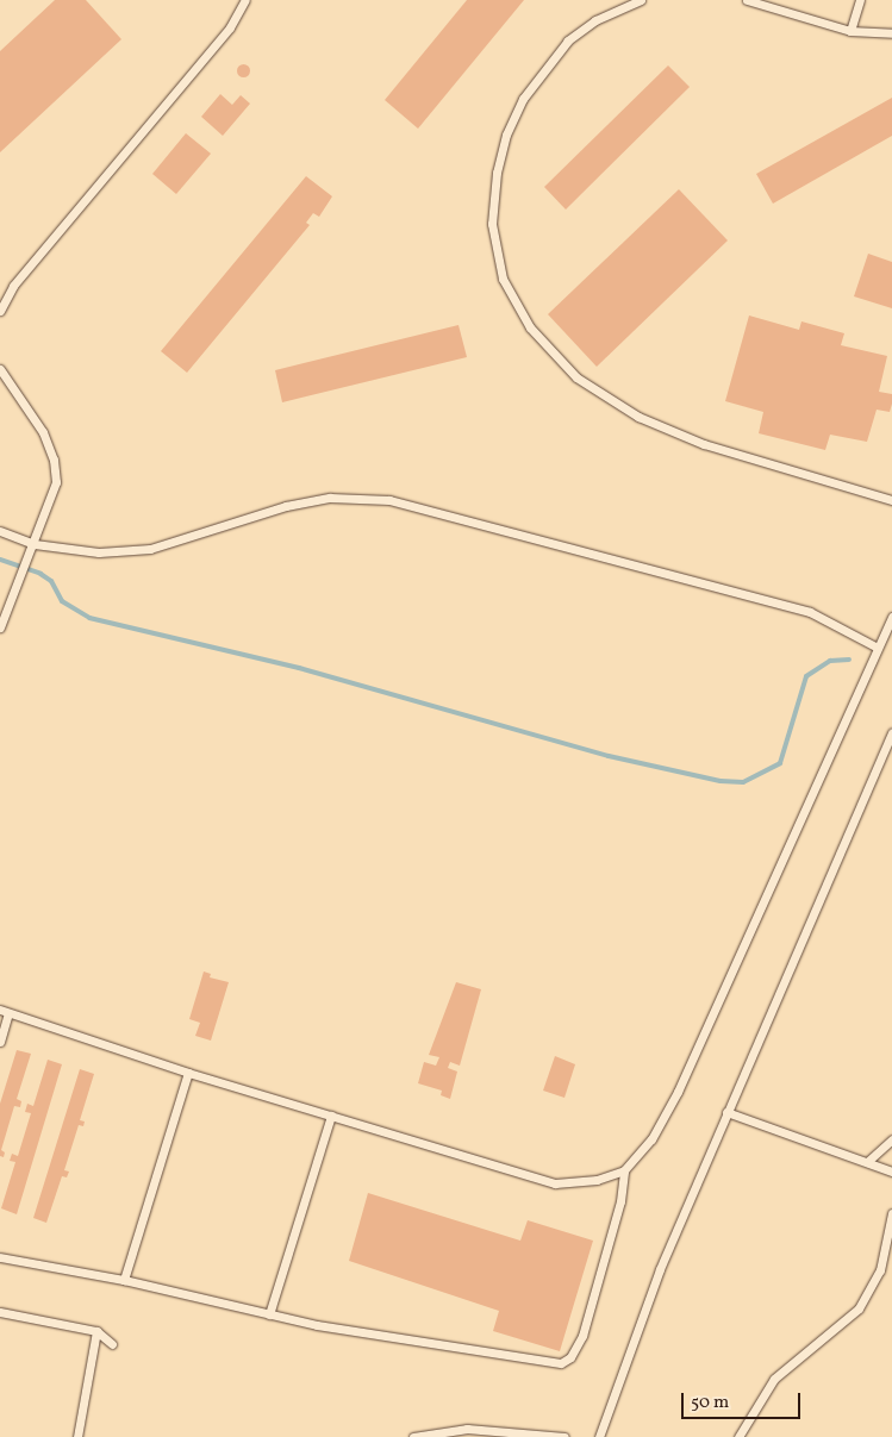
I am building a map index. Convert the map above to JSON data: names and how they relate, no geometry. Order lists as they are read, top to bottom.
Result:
{
  "scale_bar": "50 m"
}
